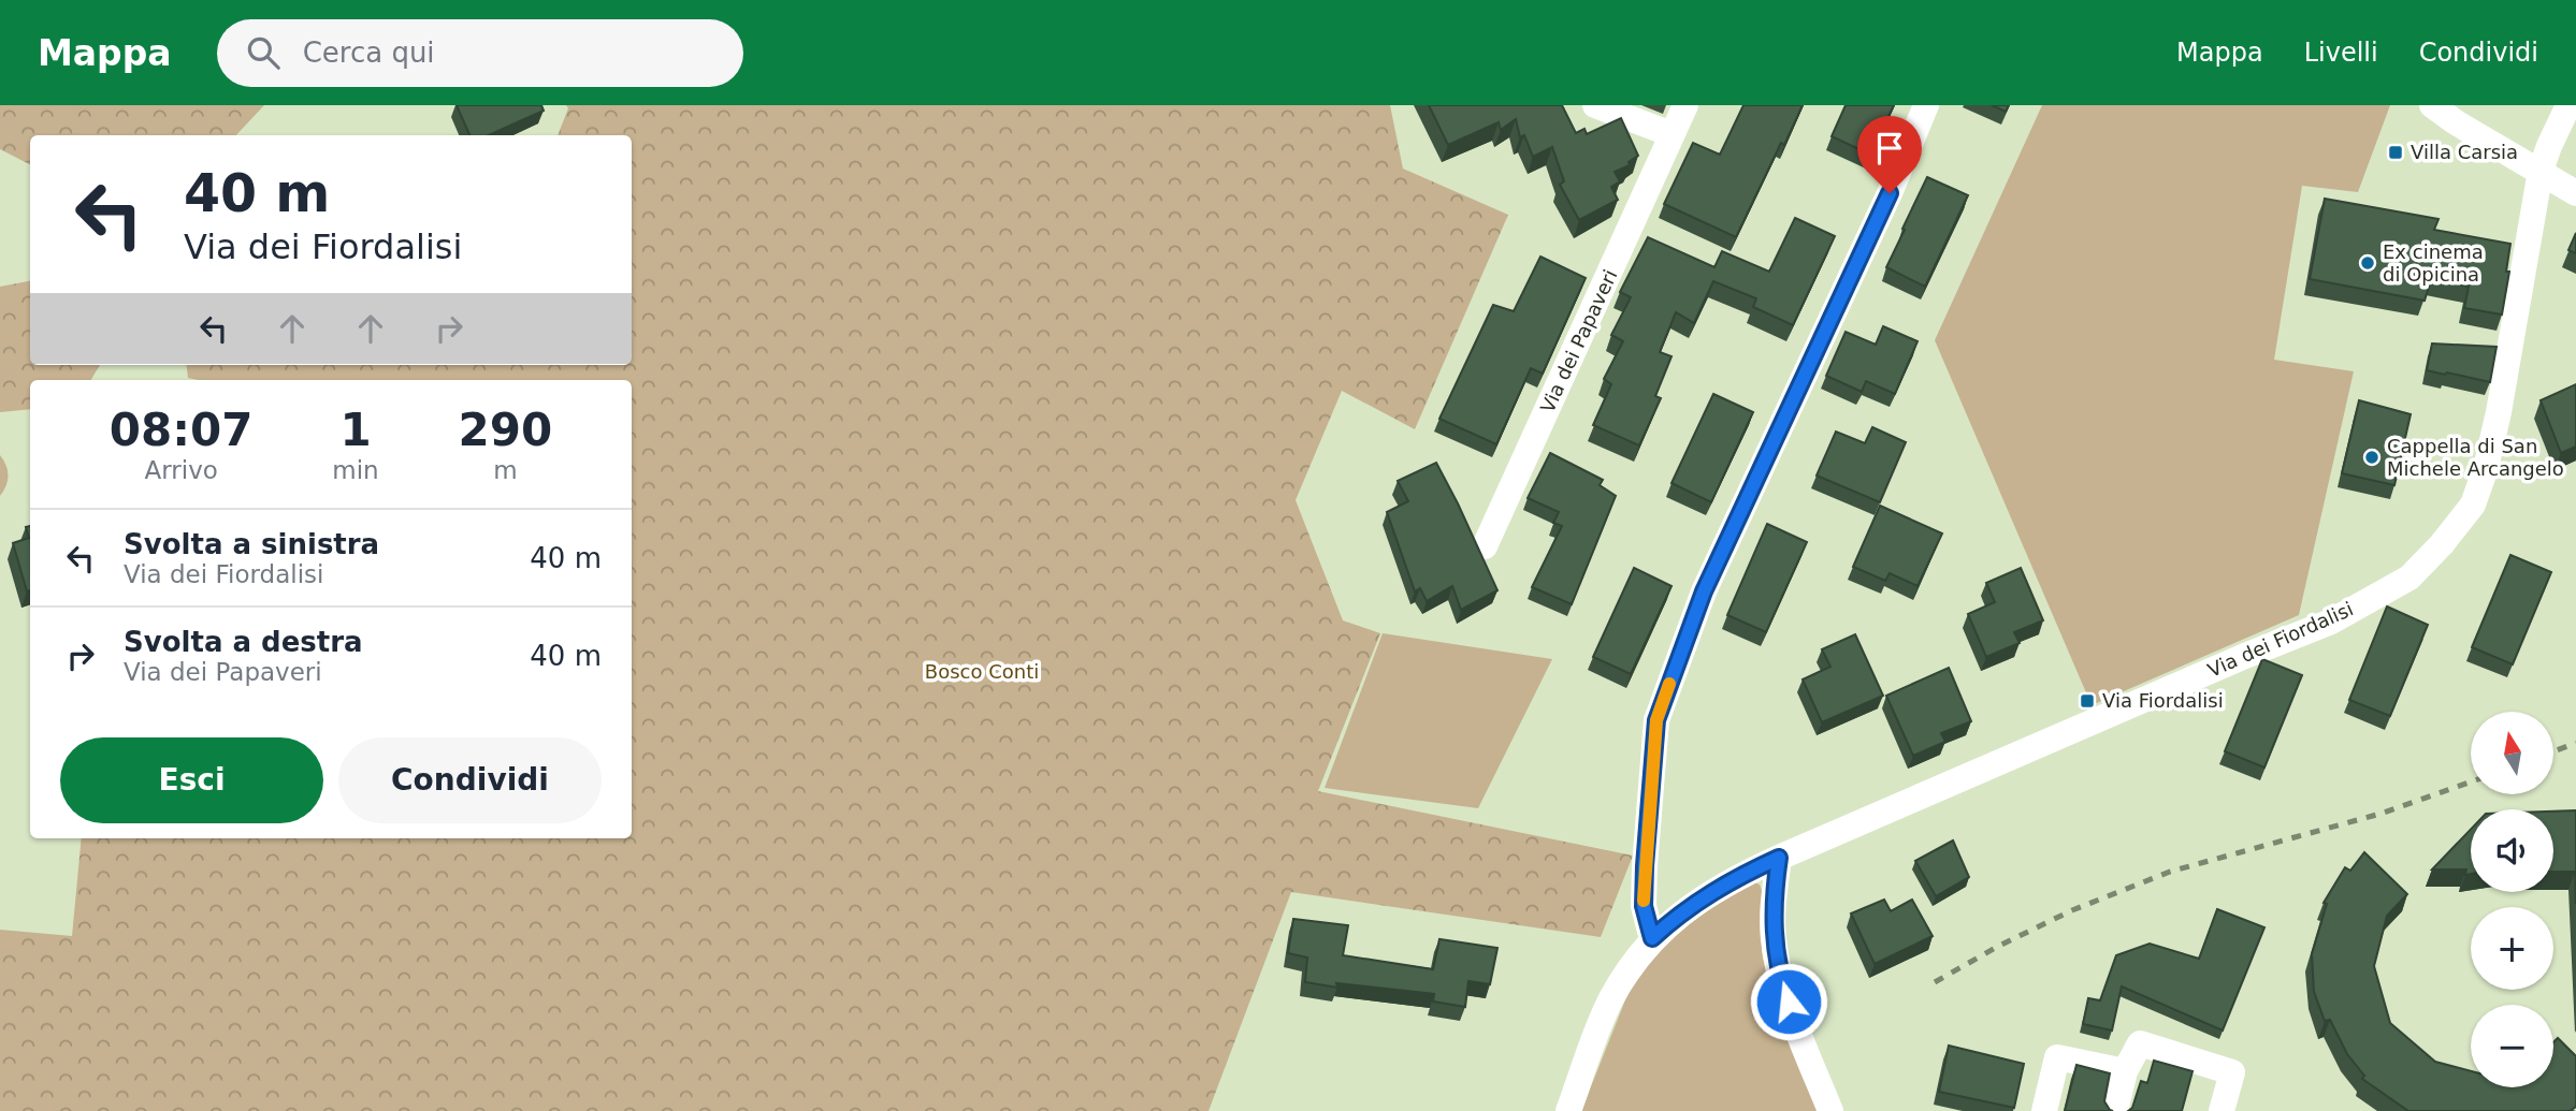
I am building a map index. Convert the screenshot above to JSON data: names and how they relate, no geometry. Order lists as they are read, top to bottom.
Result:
{
  "streets": {
    "street": ["Via dei Papaveri", "Via dei Fiordalisi"]
  },
  "parks": ["Bosco Conti"],
  "places": {
    "transit": ["Villa Carsia", "Via Fiordalisi"],
    "other": ["Ex cinema di Opicina", "Cappella di San Michele Arcangelo"]
  },
  "north": "top",
  "page": {
    "header": "Mappa",
    "search": "Cerca qui",
    "nav": ["Mappa", "Livelli", "Condividi"],
    "turn": ["40 m", "Via dei Fiordalisi"],
    "eta": [
      "08:07",
      "Arrivo",
      "1",
      "min",
      "290",
      "m"
    ],
    "list": [
      {
        "name": "Svolta a sinistra",
        "note": "Via dei Fiordalisi",
        "value": "40 m"
      },
      {
        "name": "Svolta a destra",
        "note": "Via dei Papaveri",
        "value": "40 m"
      }
    ],
    "map_buttons": ["+", "−"],
    "buttons": ["Esci", "Condividi"]
  }
}
